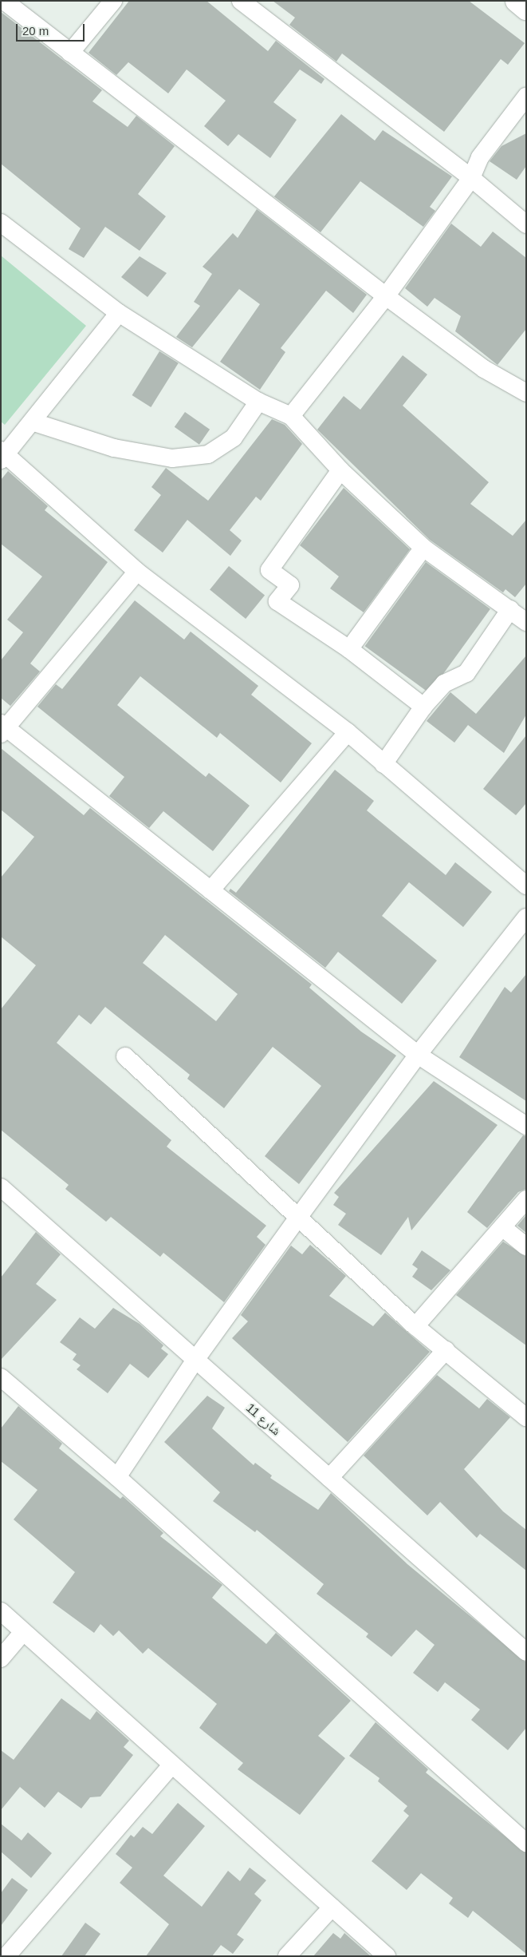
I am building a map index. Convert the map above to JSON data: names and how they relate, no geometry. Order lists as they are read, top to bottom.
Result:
{
  "streets": {
    "street": ["شارع 11"]
  },
  "scale_bar": "20 m"
}
